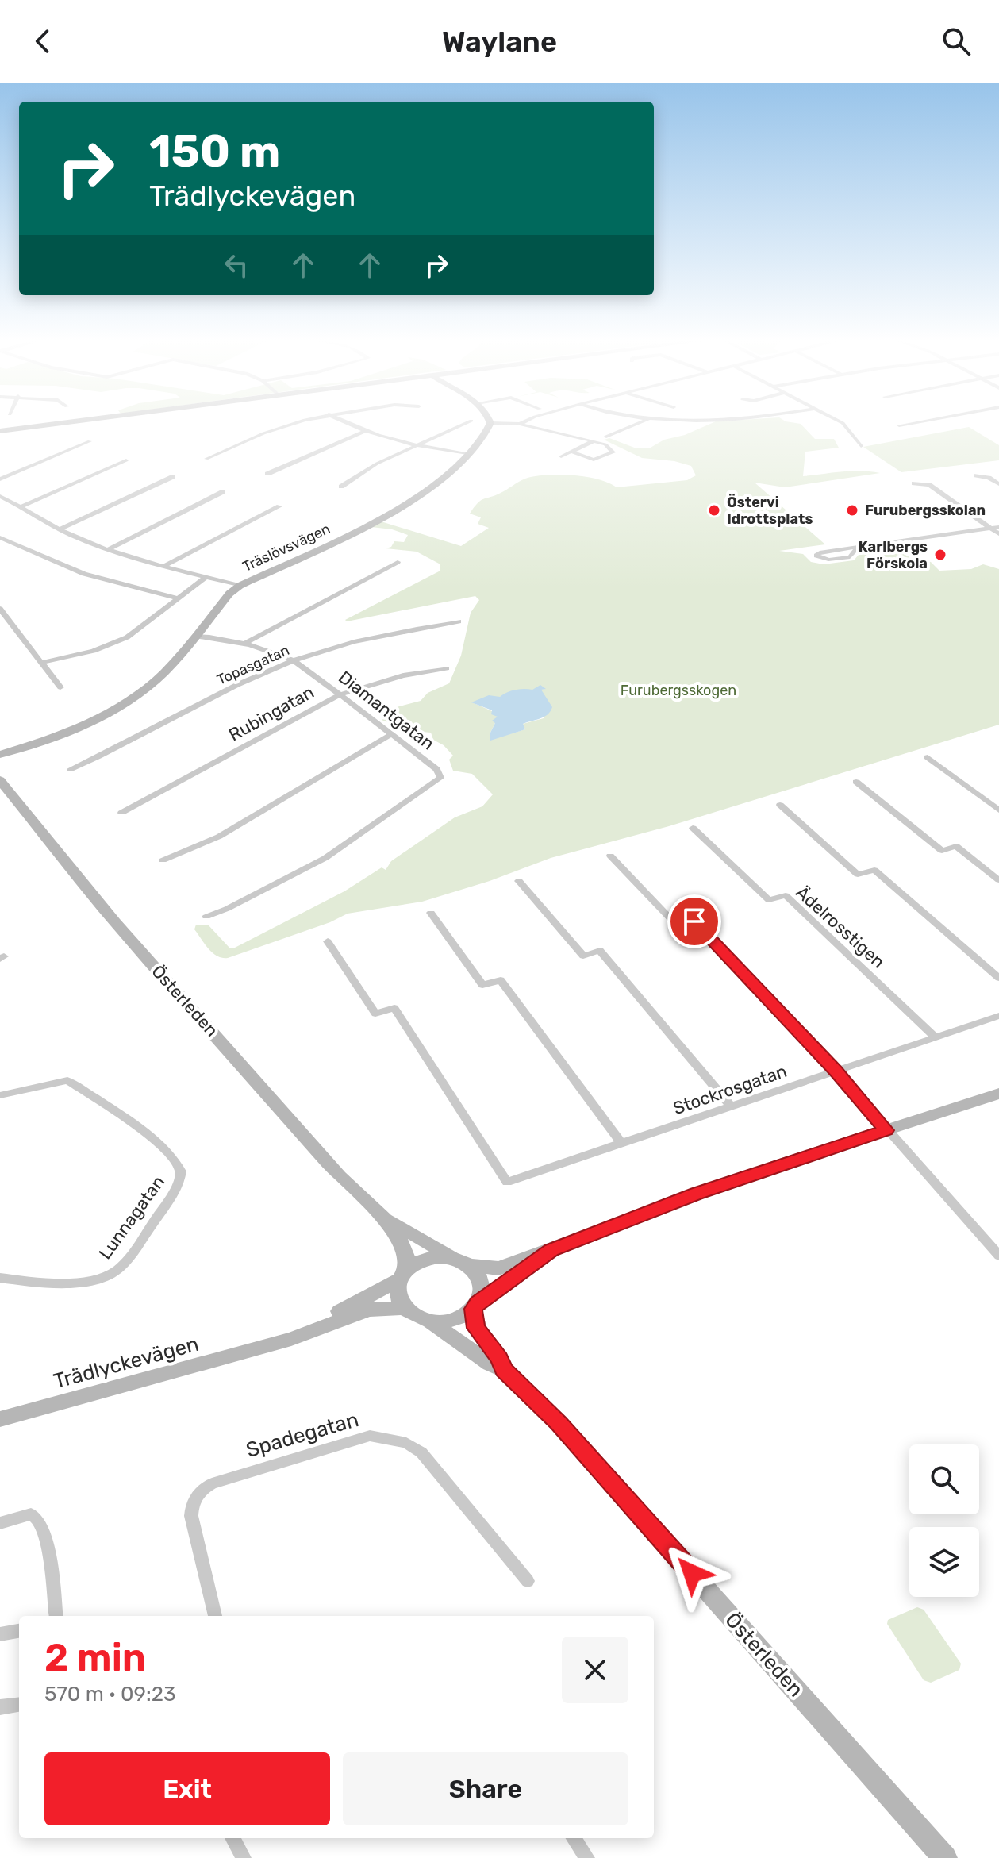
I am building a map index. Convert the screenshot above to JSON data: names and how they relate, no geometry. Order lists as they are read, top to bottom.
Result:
{
  "streets": {
    "street": [
      "Träslövsvägen",
      "Topasgatan",
      "Diamantgatan",
      "Rubingatan",
      "Ädelrosstigen",
      "Österleden",
      "Stockrosgatan",
      "Lunnagatan",
      "Trädlyckevägen",
      "Spadegatan"
    ]
  },
  "crossings": [
    ["Träslövsvägen", "Diamantgatan"],
    ["Topasgatan", "Diamantgatan"],
    ["Diamantgatan", "Rubingatan"],
    ["Ädelrosstigen", "Stockrosgatan"],
    ["Österleden", "Trädlyckevägen"]
  ],
  "parks": ["Furubergsskogen"],
  "places": ["Östervi Idrottsplats", "Furubergsskolan", "Karlbergs Förskola"],
  "page": {
    "header": "Waylane",
    "turn": ["150 m", "Trädlyckevägen"],
    "heading": ["2 min", "570 m · 09:23"],
    "buttons": ["Exit", "Share"]
  }
}
